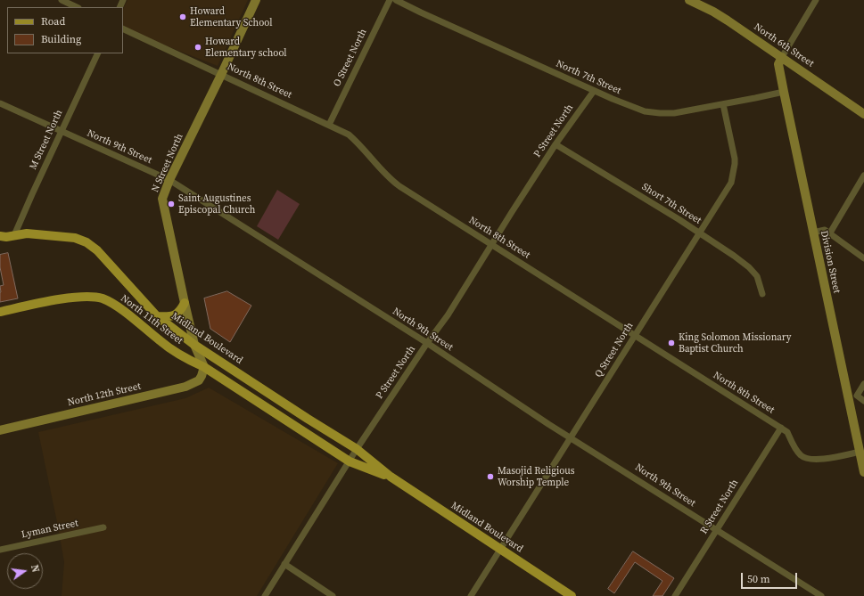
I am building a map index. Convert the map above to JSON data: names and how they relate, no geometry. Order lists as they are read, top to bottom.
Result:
{
  "streets": {
    "main road": ["North 11th Street", "Midland Boulevard"],
    "street": [
      "North 6th Street",
      "O Street North",
      "North 7th Street",
      "North 8th Street",
      "P Street North",
      "M Street North",
      "North 9th Street",
      "N Street North",
      "Short 7th Street",
      "Division Street",
      "Q Street North",
      "North 12th Street",
      "R Street North",
      "Lyman Street"
    ]
  },
  "crossings": [
    ["North 6th Street", "Division Street"],
    ["O Street North", "North 8th Street"],
    ["North 7th Street", "P Street North"],
    ["North 7th Street", "Division Street"],
    ["North 7th Street", "Q Street North"],
    ["North 8th Street", "P Street North"],
    ["North 8th Street", "N Street North"],
    ["North 8th Street", "Division Street"],
    ["North 8th Street", "Q Street North"],
    ["North 8th Street", "R Street North"],
    ["P Street North", "North 9th Street"],
    ["P Street North", "Short 7th Street"],
    ["P Street North", "Midland Boulevard"],
    ["M Street North", "North 9th Street"],
    ["M Street North", "Midland Boulevard"],
    ["North 9th Street", "N Street North"],
    ["North 9th Street", "Q Street North"],
    ["North 9th Street", "R Street North"],
    ["N Street North", "North 11th Street"],
    ["N Street North", "Midland Boulevard"],
    ["N Street North", "North 12th Street"],
    ["Short 7th Street", "Q Street North"],
    ["North 11th Street", "Midland Boulevard"],
    ["North 11th Street", "North 12th Street"],
    ["Midland Boulevard", "Q Street North"],
    ["Midland Boulevard", "North 12th Street"]
  ],
  "places": [
    "Howard Elementary School",
    "Howard Elementary school",
    "Saint Augustines Episcopal Church",
    "King Solomon Missionary Baptist Church",
    "Masojid Religious Worship Temple"
  ],
  "legend": ["Road", "Building"],
  "scale_bar": "50 m",
  "north": "right"
}
